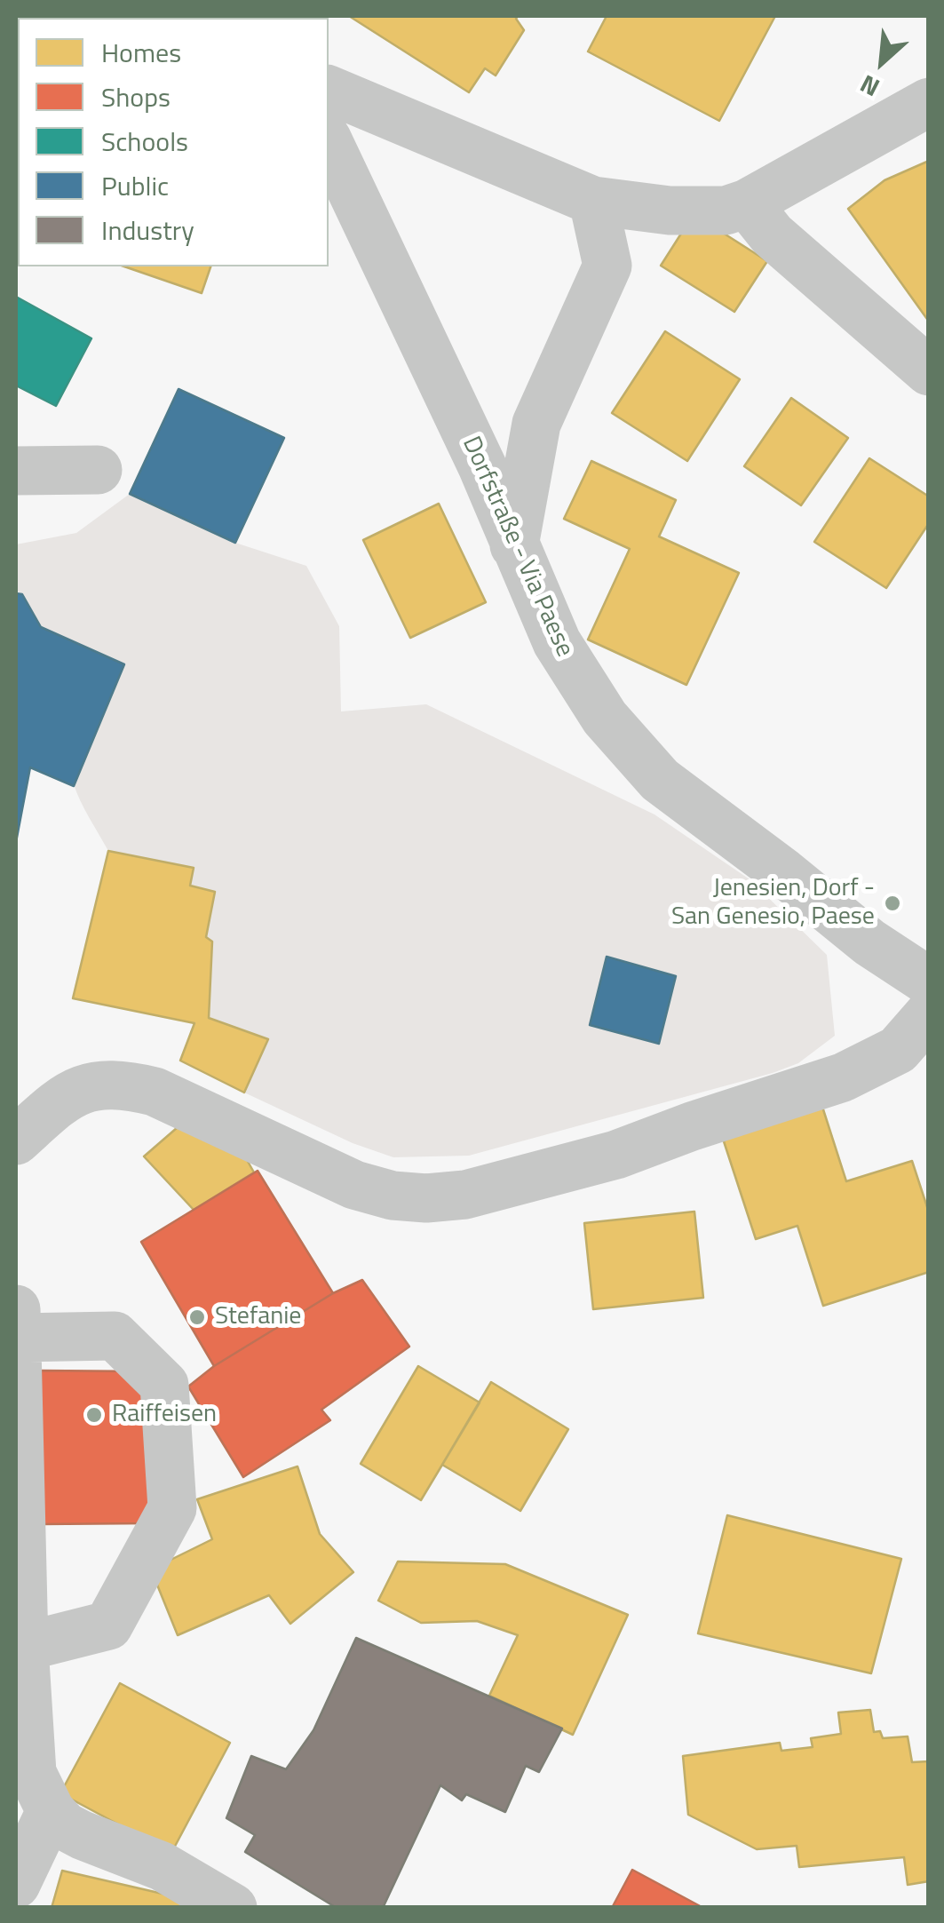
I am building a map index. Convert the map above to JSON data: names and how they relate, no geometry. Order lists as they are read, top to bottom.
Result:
{
  "streets": {
    "street": ["Dorfstraße - Via Paese"]
  },
  "places": ["Jenesien, Dorf - San Genesio, Paese", "Stefanie", "Raiffeisen"],
  "legend": [
    "Homes",
    "Shops",
    "Schools",
    "Public",
    "Industry"
  ],
  "north": "bottom left"
}
